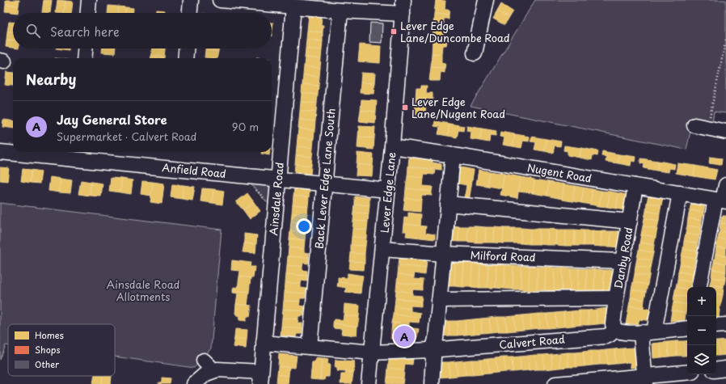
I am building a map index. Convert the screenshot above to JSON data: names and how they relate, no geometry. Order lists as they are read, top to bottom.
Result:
{
  "streets": {
    "street": [
      "Anfield Road",
      "Nugent Road",
      "Back Lever Edge Lane South",
      "Lever Edge Lane",
      "Ainsdale Road",
      "Milford Road",
      "Danby Road",
      "Calvert Road"
    ]
  },
  "crossings": [
    ["Anfield Road", "Back Lever Edge Lane South"],
    ["Anfield Road", "Lever Edge Lane"],
    ["Anfield Road", "Ainsdale Road"],
    ["Nugent Road", "Lever Edge Lane"],
    ["Nugent Road", "Danby Road"],
    ["Back Lever Edge Lane South", "Calvert Road"],
    ["Lever Edge Lane", "Milford Road"],
    ["Lever Edge Lane", "Calvert Road"],
    ["Ainsdale Road", "Calvert Road"],
    ["Milford Road", "Danby Road"],
    ["Danby Road", "Calvert Road"]
  ],
  "parks": ["Ainsdale Road Allotments"],
  "places": {
    "transit": ["Lever Edge Lane/Duncombe Road", "Lever Edge Lane/Nugent Road"]
  },
  "legend": ["Homes", "Shops", "Other"],
  "page": {
    "search": "Search here",
    "heading": "Nearby",
    "list": [
      {
        "mark": "A",
        "name": "Jay General Store",
        "note": "Supermarket · Calvert Road",
        "value": "90 m"
      }
    ],
    "map_buttons": ["+", "−"],
    "pins": "A"
  }
}
